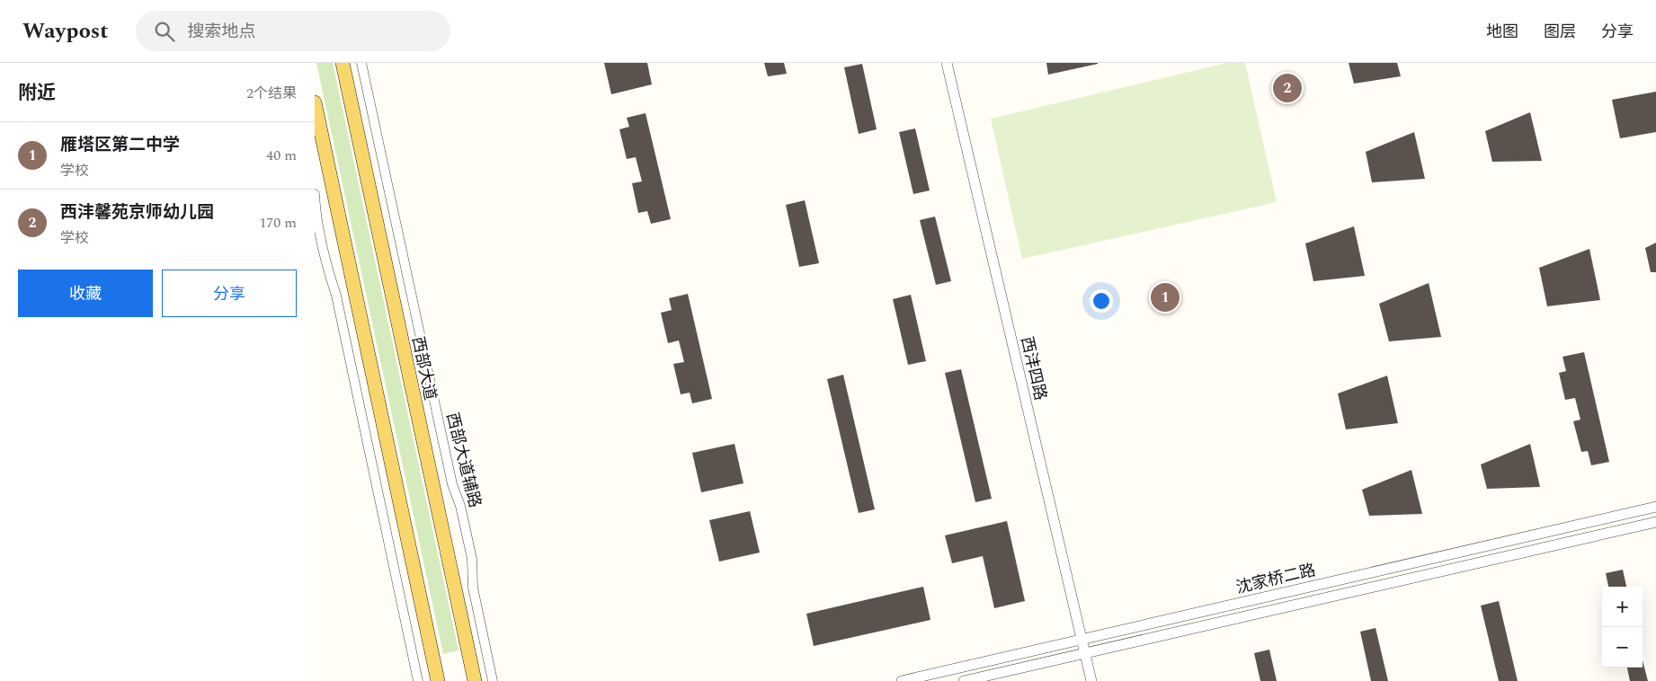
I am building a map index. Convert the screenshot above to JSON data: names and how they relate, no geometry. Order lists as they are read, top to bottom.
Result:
{
  "streets": {
    "main road": ["西部大道"],
    "street": ["西沣四路", "西部大道辅路", "沈家桥二路"]
  },
  "crossings": [
    ["西沣四路", "沈家桥二路"]
  ],
  "page": {
    "header": "Waypost",
    "search": "搜索地点",
    "nav": ["地图", "图层", "分享"],
    "heading": ["附近", "2个结果"],
    "pins": ["2", "1"],
    "list": [
      {
        "mark": "1",
        "name": "雁塔区第二中学",
        "note": "学校",
        "value": "40 m"
      },
      {
        "mark": "2",
        "name": "西沣馨苑京师幼儿园",
        "note": "学校",
        "value": "170 m"
      }
    ],
    "buttons": ["收藏", "分享"],
    "map_buttons": ["+", "−"]
  }
}
